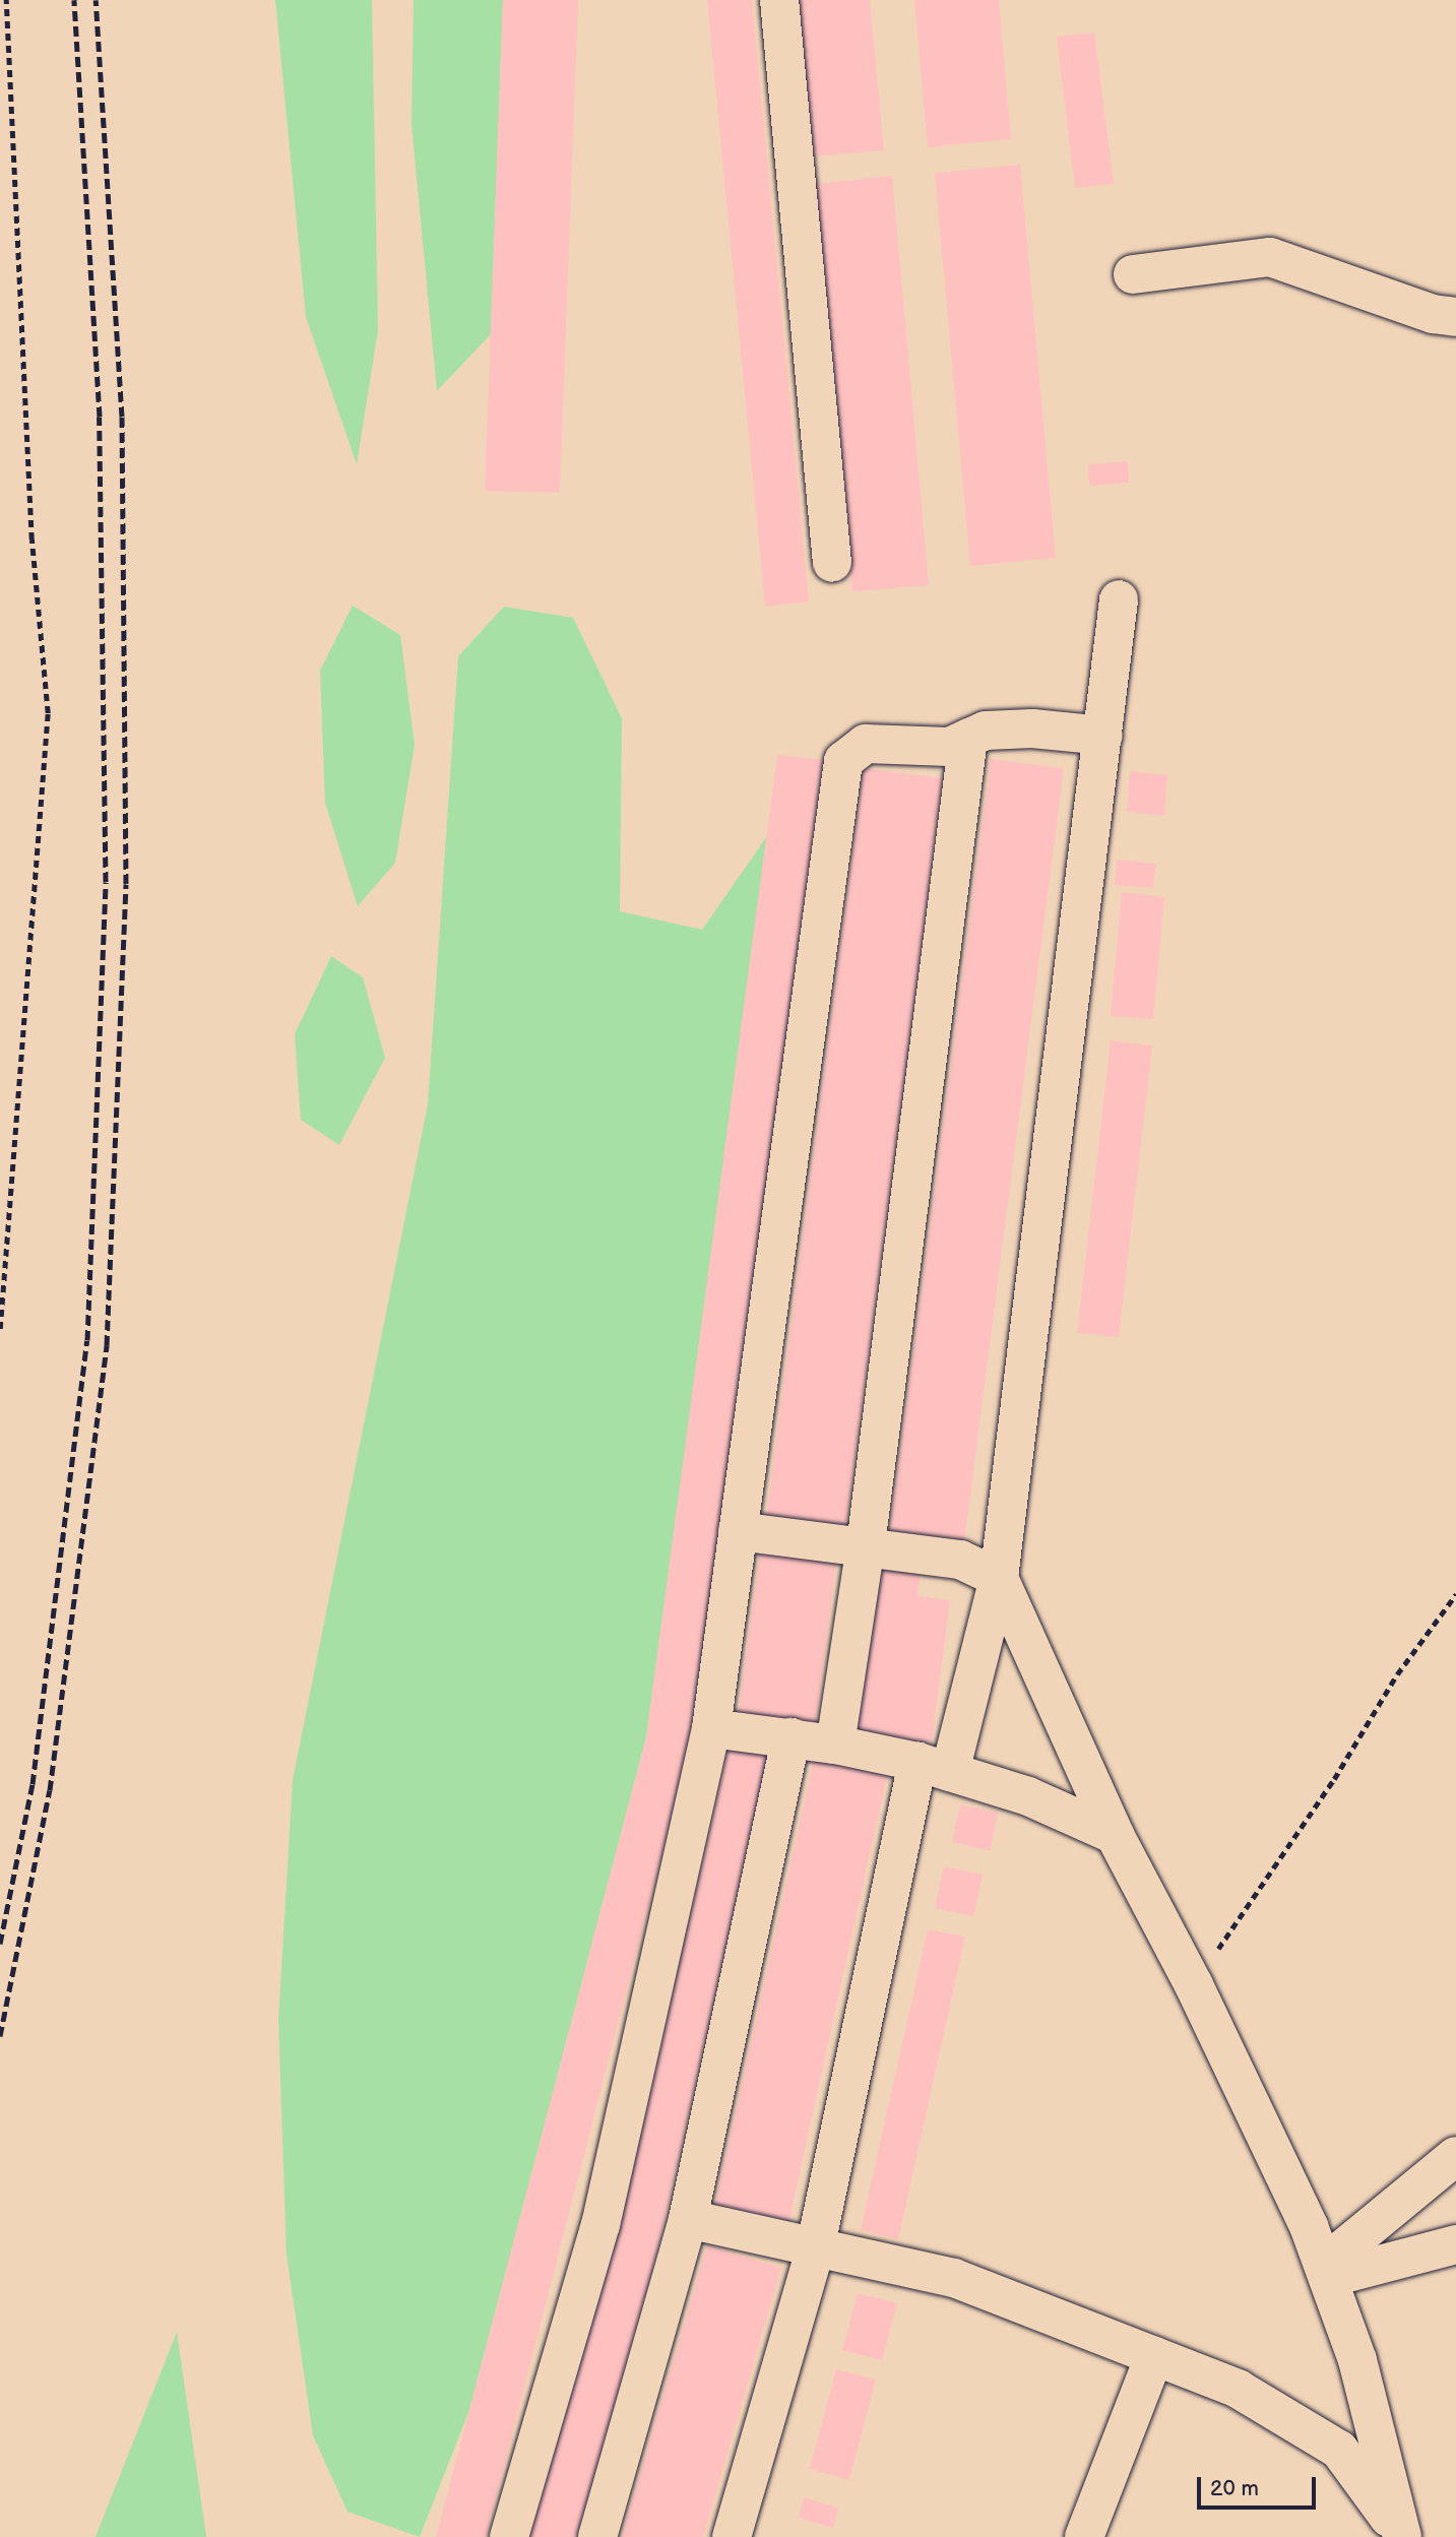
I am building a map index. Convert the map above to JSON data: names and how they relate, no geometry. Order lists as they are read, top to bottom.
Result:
{
  "scale_bar": "20 m"
}
